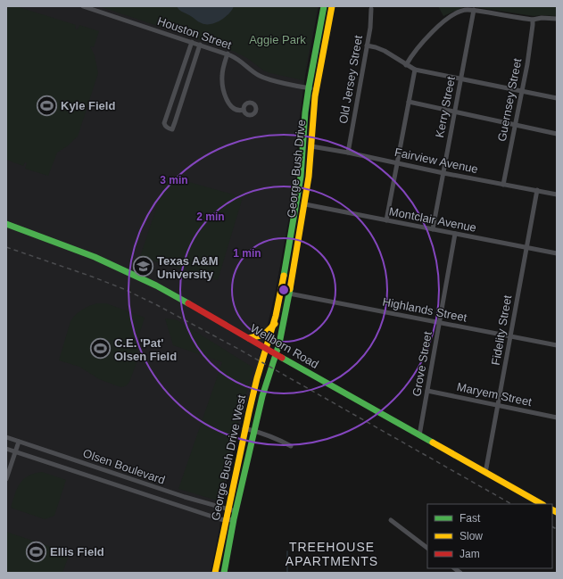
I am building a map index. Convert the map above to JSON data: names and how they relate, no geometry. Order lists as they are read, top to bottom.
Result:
{
  "streets": {
    "main road": ["George Bush Drive", "Wellborn Road", "George Bush Drive West"],
    "street": [
      "Houston Street",
      "Old Jersey Street",
      "Guernsey Street",
      "Kerry Street",
      "Fairview Avenue",
      "Montclair Avenue",
      "Highlands Street",
      "Fidelity Street",
      "Grove Street",
      "Maryem Street",
      "Olsen Boulevard"
    ]
  },
  "crossings": [
    ["Houston Street", "George Bush Drive"],
    ["Old Jersey Street", "Fairview Avenue"],
    ["Guernsey Street", "Fairview Avenue"],
    ["Kerry Street", "Fairview Avenue"],
    ["Kerry Street", "Montclair Avenue"],
    ["Fairview Avenue", "George Bush Drive"],
    ["Fairview Avenue", "Fidelity Street"],
    ["George Bush Drive", "Montclair Avenue"],
    ["George Bush Drive", "Highlands Street"],
    ["George Bush Drive", "Wellborn Road"],
    ["George Bush Drive", "George Bush Drive West"],
    ["Montclair Avenue", "Fidelity Street"],
    ["Montclair Avenue", "Grove Street"],
    ["Highlands Street", "Fidelity Street"],
    ["Highlands Street", "Grove Street"],
    ["Fidelity Street", "Wellborn Road"],
    ["Fidelity Street", "Maryem Street"],
    ["Wellborn Road", "Grove Street"],
    ["Wellborn Road", "George Bush Drive West"],
    ["Grove Street", "Maryem Street"],
    ["George Bush Drive West", "Olsen Boulevard"]
  ],
  "districts": ["TREEHOUSE APARTMENTS"],
  "parks": ["Aggie Park"],
  "places": {
    "sports": ["Kyle Field", "C.E. 'Pat' Olsen Field", "Ellis Field"],
    "school or university": ["Texas A&M University"]
  },
  "legend": ["Fast", "Slow", "Jam"],
  "rings": ["3 min", "2 min", "1 min"]
}
